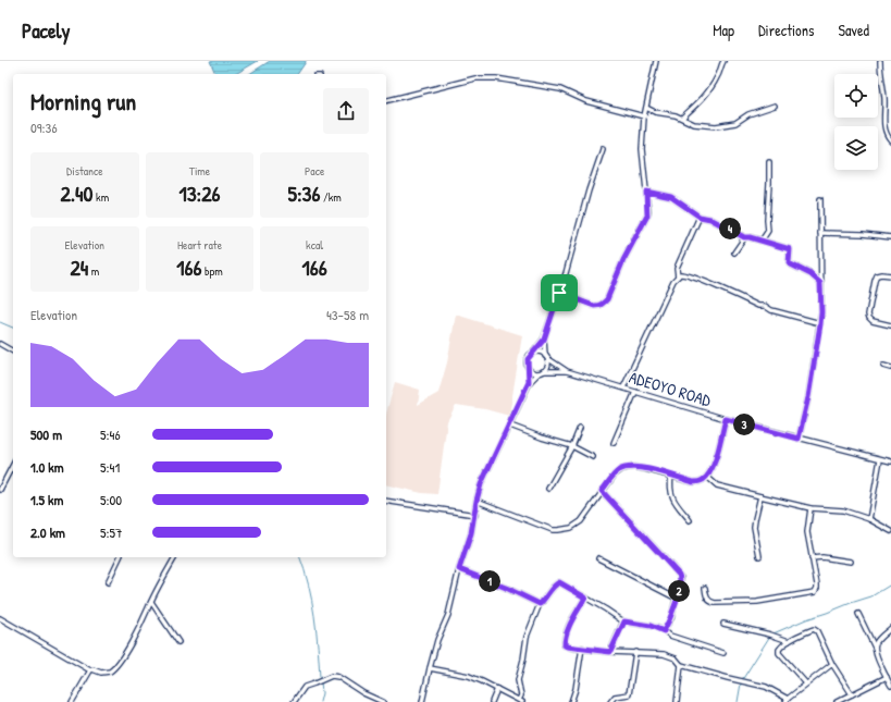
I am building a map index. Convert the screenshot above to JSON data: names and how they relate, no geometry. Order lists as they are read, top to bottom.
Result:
{
  "streets": {
    "street": ["ADEOYO ROAD"]
  },
  "page": {
    "header": "Pacely",
    "nav": ["Map", "Directions", "Saved"],
    "heading": ["Morning run", "09:36"],
    "stats": [
      ["Distance", "2.40 km"],
      ["Time", "13:26"],
      ["Pace", "5:36 /km"],
      ["Elevation", "24 m"],
      ["Heart rate", "166 bpm"],
      ["kcal", "166"]
    ],
    "pins": [
      "4",
      "3",
      "1",
      "2"
    ],
    "chart": ["Elevation", "43–58 m"],
    "list": [
      {
        "name": "500 m",
        "note": "5:46"
      },
      {
        "name": "1.0 km",
        "note": "5:41"
      },
      {
        "name": "1.5 km",
        "note": "5:00"
      },
      {
        "name": "2.0 km",
        "note": "5:57"
      }
    ]
  }
}
